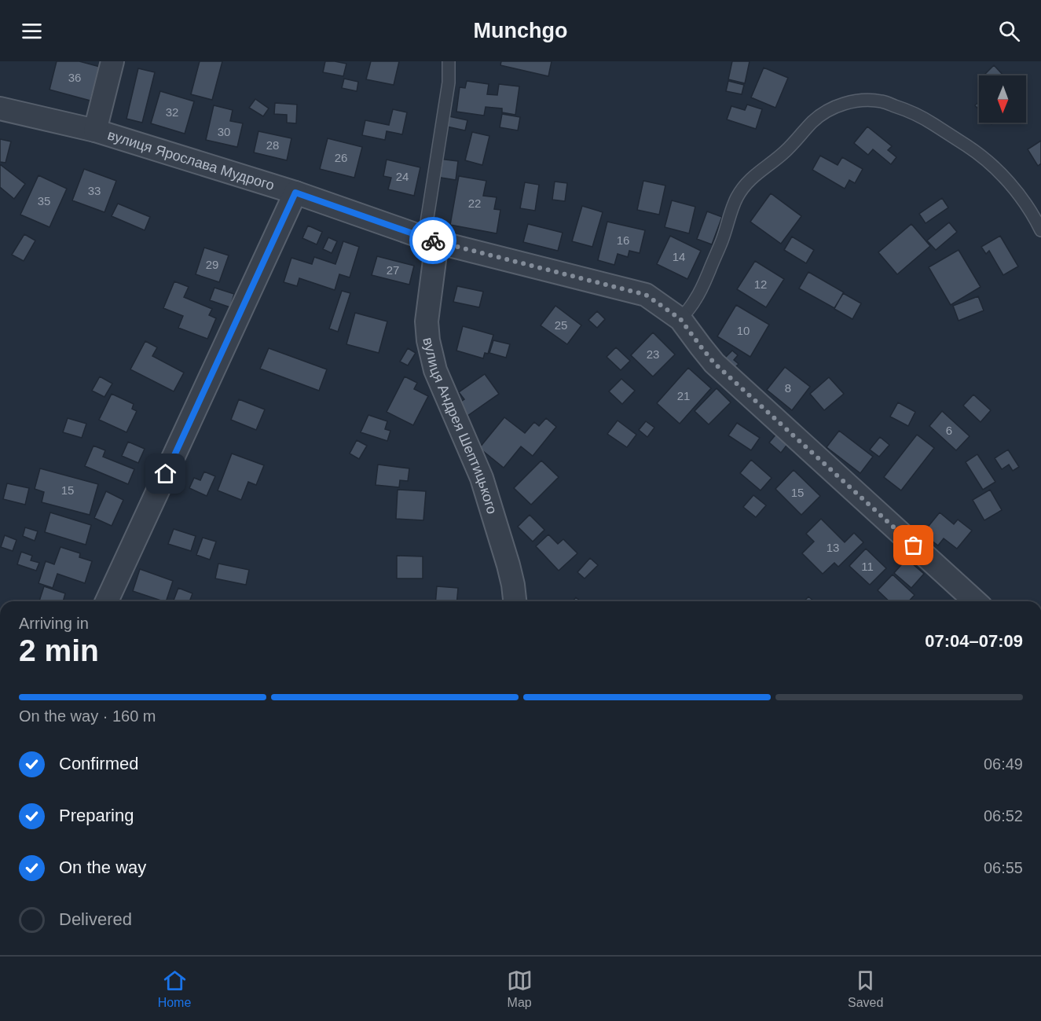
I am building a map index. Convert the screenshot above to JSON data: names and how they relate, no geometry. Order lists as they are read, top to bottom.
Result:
{
  "streets": {
    "street": ["вулиця Ярослава Мудрого", "вулиця Андрея Шептицького"]
  },
  "crossings": [
    ["вулиця Ярослава Мудрого", "вулиця Андрея Шептицького"]
  ],
  "house_numbers": [
    "36",
    "32",
    "30",
    "28",
    "26",
    "24",
    "33",
    "35",
    "22",
    "16",
    "14",
    "29",
    "27",
    "12",
    "25",
    "10",
    "23",
    "8",
    "21",
    "6",
    "15",
    "15",
    "13",
    "11"
  ],
  "north": "bottom",
  "page": {
    "header": "Munchgo",
    "heading": ["2 min", "Arriving in", "07:04–07:09"],
    "bar": "On the way · 160 m",
    "list": [
      ["Confirmed", "06:49"],
      ["Preparing", "06:52"],
      ["On the way", "06:55"],
      "Delivered"
    ],
    "tabs": ["Home", "Map", "Saved"]
  }
}
